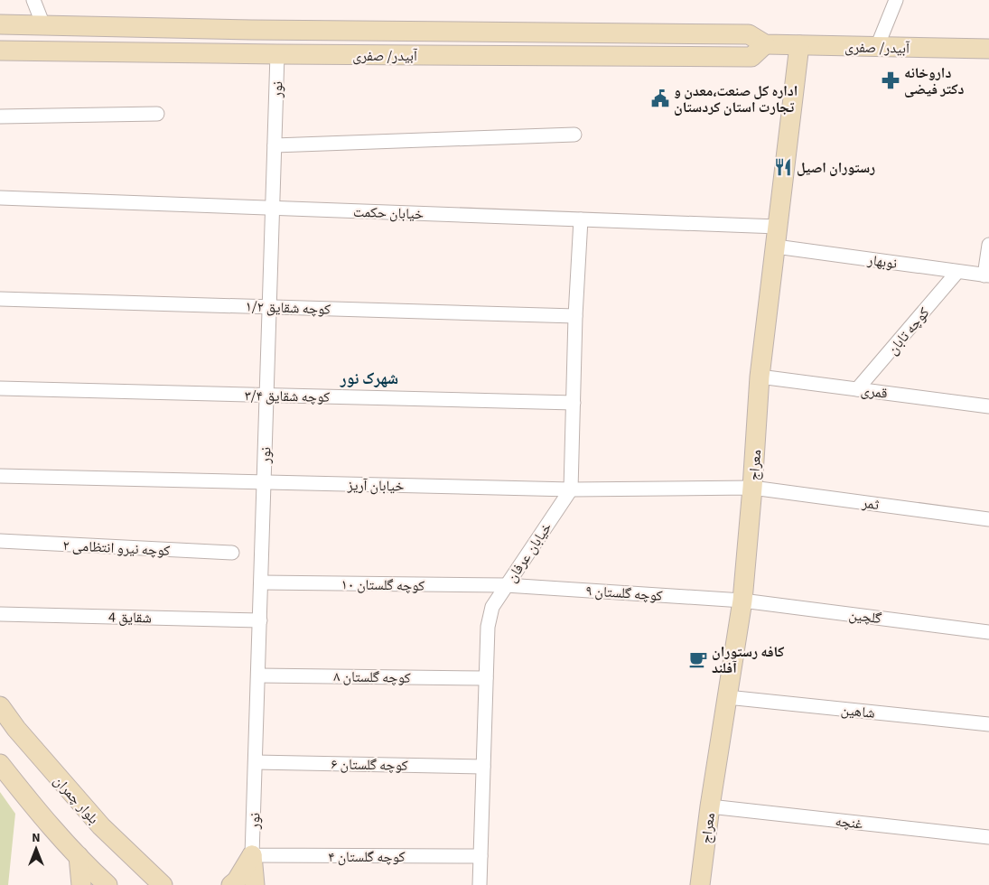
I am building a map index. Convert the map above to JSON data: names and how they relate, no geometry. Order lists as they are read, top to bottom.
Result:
{
  "streets": {
    "main road": ["آبیدر/ صفری", "معراج", "بلوار چمران"],
    "street": [
      "نور",
      "خیابان حکمت",
      "نوبهار",
      "کوچه شقایق ۱/۲",
      "کوچه تابان",
      "قمری",
      "کوچه شقایق ۳/۴",
      "خیابان آریز",
      "ثمر",
      "کوچه نیرو انتظامی ۲",
      "خیابان عرفان",
      "کوچه گلستان ۱۰",
      "کوچه گلستان ۹",
      "گلچین",
      "شقایق 4",
      "کوچه گلستان ۸",
      "شاهین",
      "کوچه گلستان ۶",
      "غنچه",
      "کوچه گلستان ۴"
    ]
  },
  "crossings": [
    ["آبیدر/ صفری", "نور"],
    ["آبیدر/ صفری", "معراج"],
    ["نور", "خیابان حکمت"],
    ["نور", "کوچه شقایق ۱/۲"],
    ["نور", "کوچه شقایق ۳/۴"],
    ["نور", "خیابان آریز"],
    ["نور", "کوچه گلستان ۱۰"],
    ["نور", "شقایق 4"],
    ["نور", "کوچه گلستان ۸"],
    ["نور", "کوچه گلستان ۶"],
    ["نور", "کوچه گلستان ۴"],
    ["خیابان حکمت", "معراج"],
    ["نوبهار", "کوچه تابان"],
    ["نوبهار", "معراج"],
    ["کوچه تابان", "قمری"],
    ["قمری", "معراج"],
    ["معراج", "خیابان آریز"],
    ["معراج", "ثمر"],
    ["معراج", "کوچه گلستان ۹"],
    ["معراج", "گلچین"],
    ["معراج", "شاهین"],
    ["معراج", "غنچه"],
    ["خیابان آریز", "ثمر"],
    ["خیابان آریز", "خیابان عرفان"],
    ["خیابان عرفان", "کوچه گلستان ۱۰"],
    ["خیابان عرفان", "کوچه گلستان ۹"],
    ["خیابان عرفان", "کوچه گلستان ۸"],
    ["خیابان عرفان", "کوچه گلستان ۶"],
    ["خیابان عرفان", "کوچه گلستان ۴"],
    ["کوچه گلستان ۱۰", "کوچه گلستان ۹"],
    ["کوچه گلستان ۹", "گلچین"]
  ],
  "districts": ["شهرک نور"],
  "places": {
    "pharmacy": ["داروخانه دکتر فیضی"],
    "public building": ["اداره کل صنعت،معدن و تجارت استان کردستان"],
    "restaurant": ["رستوران اصیل"],
    "cafe": ["کافه رستوران آفلند"]
  },
  "north": "top"
}
